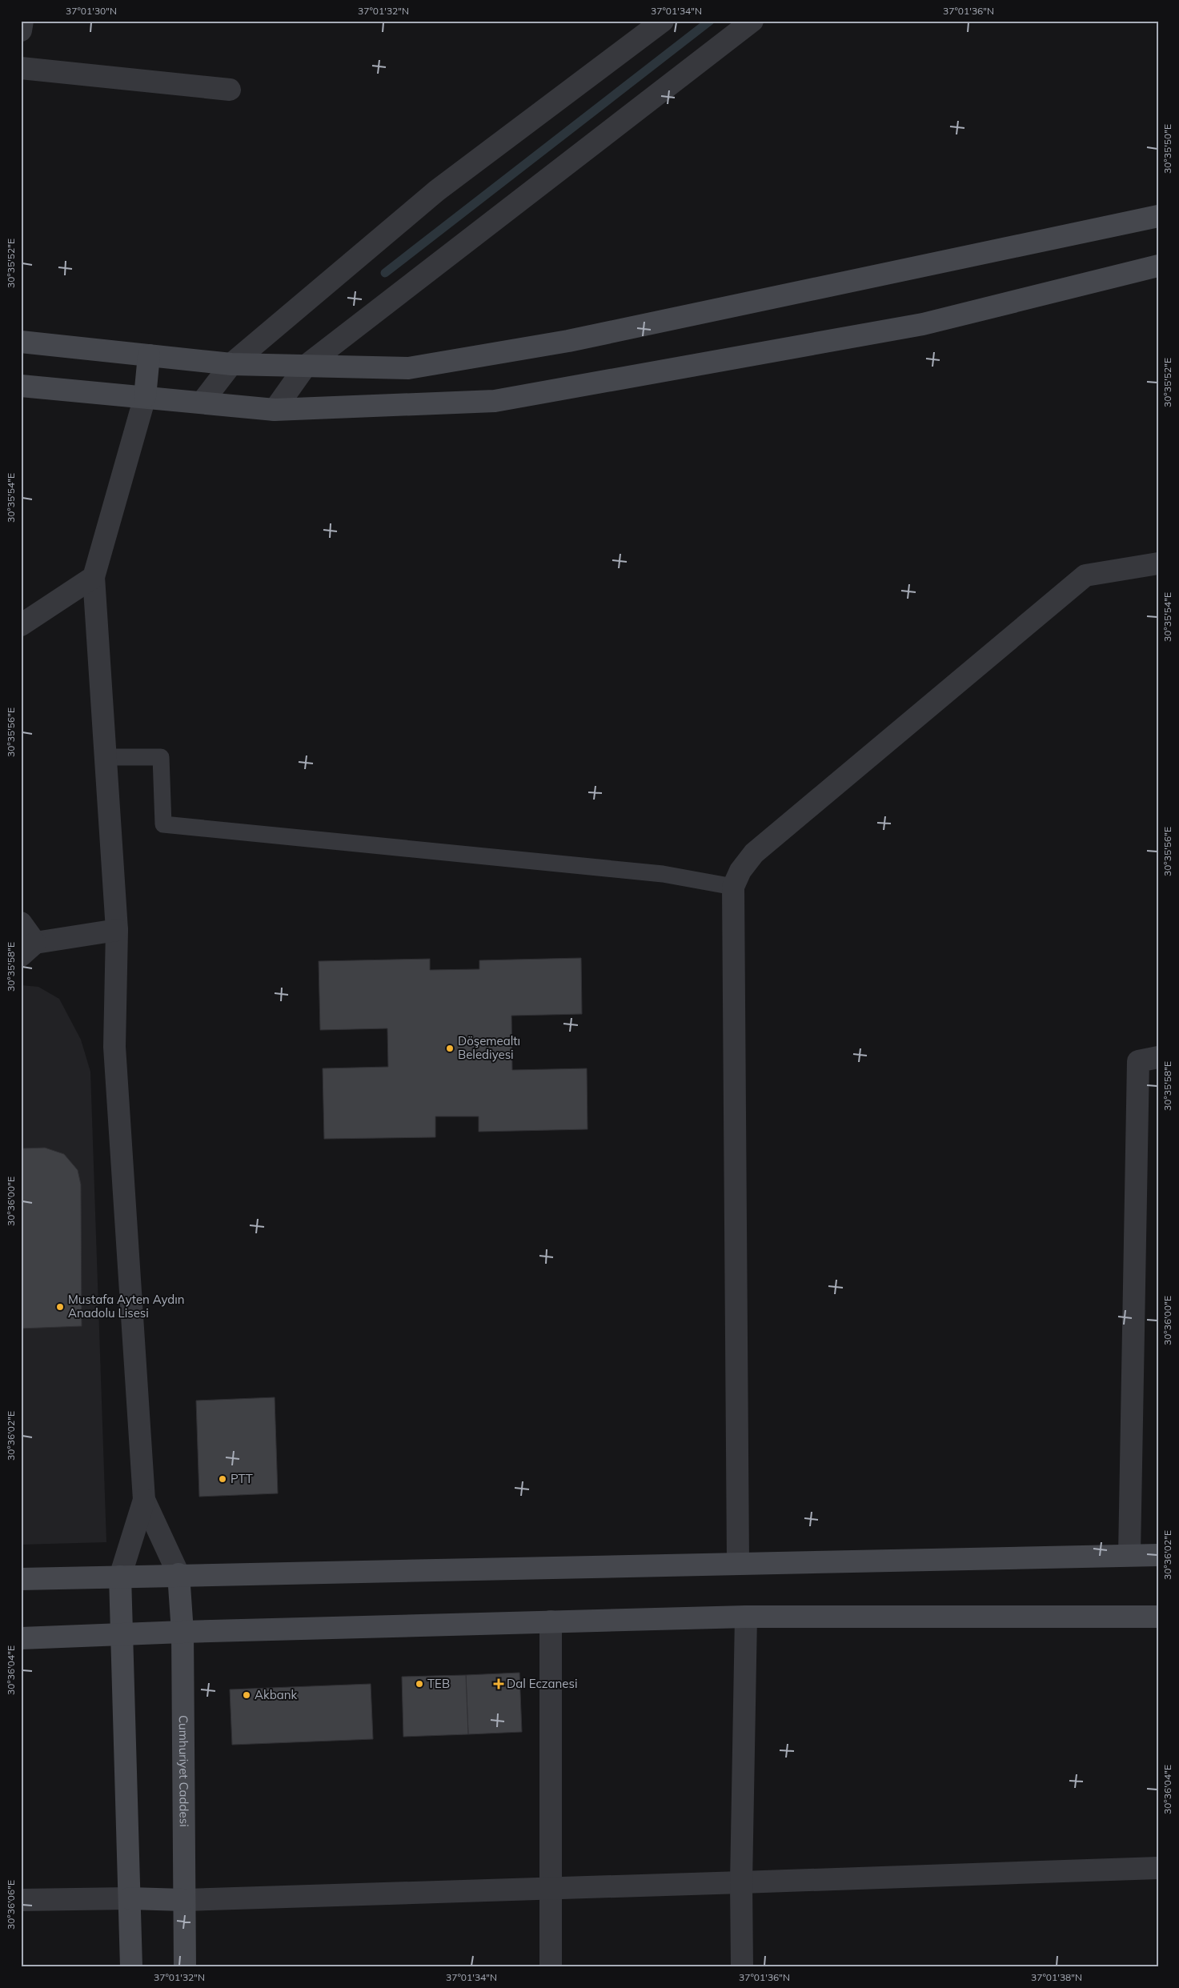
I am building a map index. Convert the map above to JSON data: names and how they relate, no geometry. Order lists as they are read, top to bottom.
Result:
{
  "streets": {
    "street": ["Cumhuriyet Caddesi"]
  },
  "places": {
    "other": [
      "Döşemealtı Belediyesi",
      "Mustafa Ayten Aydın Anadolu Lisesi",
      "PTT",
      "TEB",
      "Akbank"
    ],
    "health": ["Dal Eczanesi"]
  },
  "coordinates": [
    "37°01'30\"N",
    "37°01'32\"N",
    "37°01'34\"N",
    "37°01'36\"N",
    "30°35'50\"E",
    "30°35'52\"E",
    "30°35'54\"E",
    "30°35'56\"E",
    "30°35'58\"E",
    "30°36'00\"E",
    "30°36'02\"E",
    "30°36'04\"E",
    "30°36'06\"E",
    "37°01'38\"N"
  ]
}
